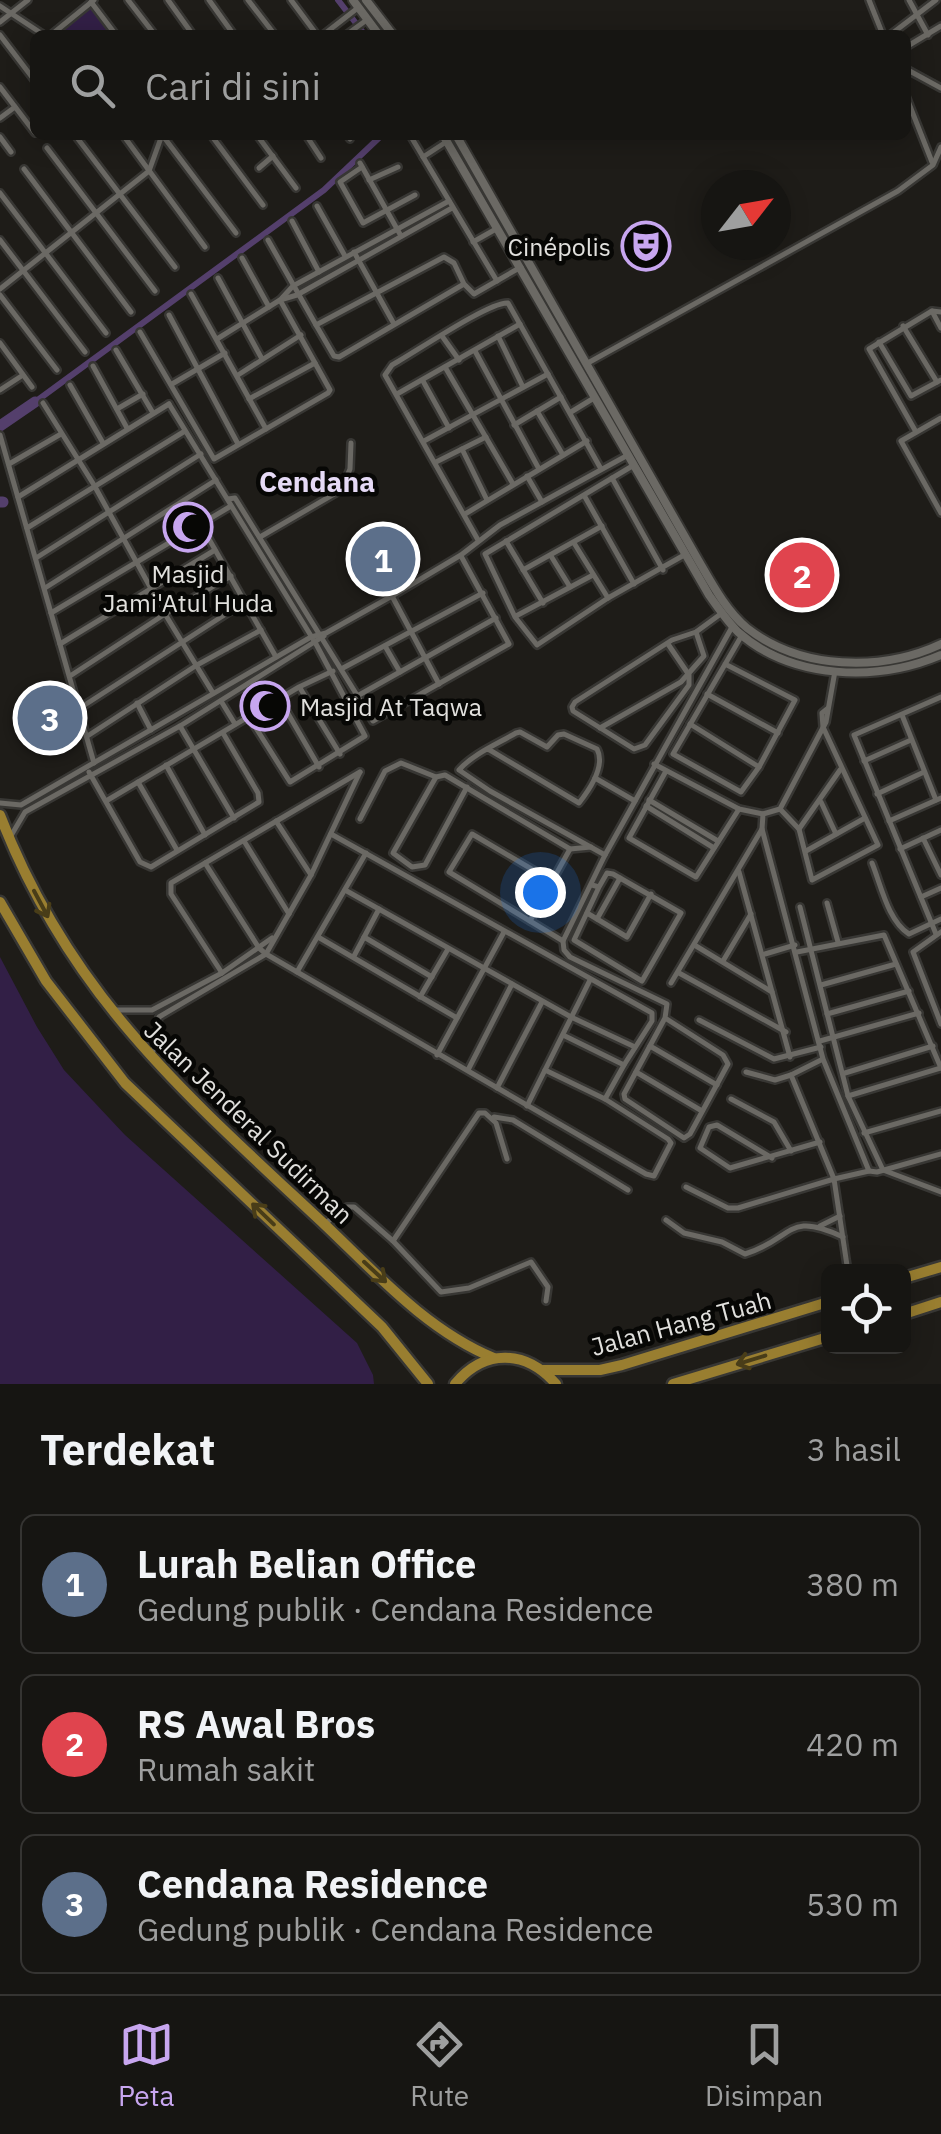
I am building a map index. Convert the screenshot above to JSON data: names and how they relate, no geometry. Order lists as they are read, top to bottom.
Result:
{
  "streets": {
    "highway": ["Jalan Jenderal Sudirman", "Jalan Hang Tuah"]
  },
  "crossings": [
    ["Jalan Jenderal Sudirman", "Jalan Hang Tuah"]
  ],
  "districts": ["Cendana"],
  "places": {
    "theatre": ["Cinépolis"],
    "mosque": ["Masjid Jami'Atul Huda", "Masjid At Taqwa"]
  },
  "north": "top right",
  "page": {
    "search": "Cari di sini",
    "pins": ["1", "2", "3"],
    "heading": ["Terdekat", "3 hasil"],
    "list": [
      {
        "mark": "1",
        "name": "Lurah Belian Office",
        "note": "Gedung publik · Cendana Residence",
        "value": "380 m"
      },
      {
        "mark": "2",
        "name": "RS Awal Bros",
        "note": "Rumah sakit",
        "value": "420 m"
      },
      {
        "mark": "3",
        "name": "Cendana Residence",
        "note": "Gedung publik · Cendana Residence",
        "value": "530 m"
      }
    ],
    "nav": ["Peta", "Rute", "Disimpan"]
  }
}
